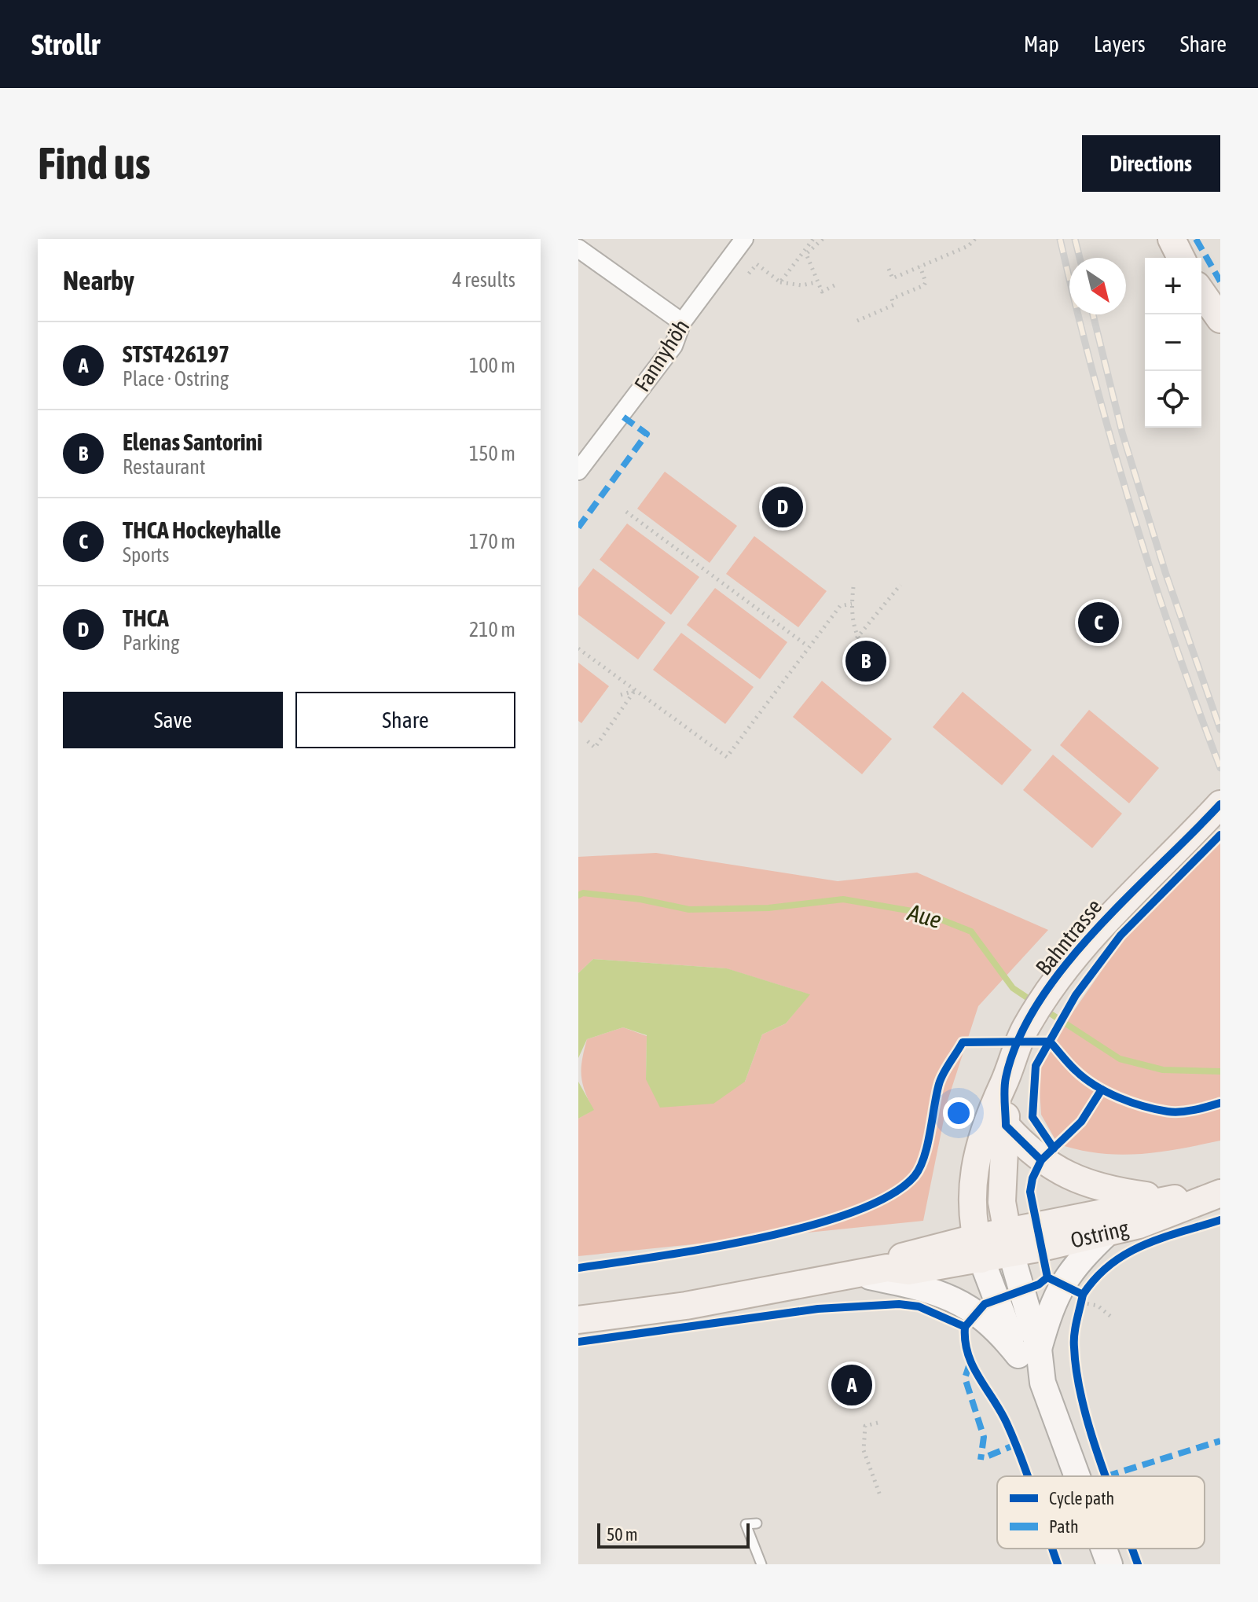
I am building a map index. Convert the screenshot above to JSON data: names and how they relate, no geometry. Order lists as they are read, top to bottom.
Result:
{
  "streets": {
    "main road": ["Bahntrasse", "Ostring"],
    "street": ["Fannyhöh"]
  },
  "crossings": [
    ["Bahntrasse", "Ostring"]
  ],
  "water": ["Aue"],
  "legend": ["Cycle path", "Path"],
  "scale_bar": "50 m",
  "north": "bottom right",
  "page": {
    "header": "Strollr",
    "nav": ["Map", "Layers", "Share"],
    "buttons": [
      "Directions",
      ["Save", "Share"]
    ],
    "title": "Find us",
    "heading": ["Nearby", "4 results"],
    "map_buttons": ["+", "−"],
    "list": [
      {
        "mark": "A",
        "name": "STST426197",
        "note": "Place · Ostring",
        "value": "100 m"
      },
      {
        "mark": "B",
        "name": "Elenas Santorini",
        "note": "Restaurant",
        "value": "150 m"
      },
      {
        "mark": "C",
        "name": "THCA Hockeyhalle",
        "note": "Sports",
        "value": "170 m"
      },
      {
        "mark": "D",
        "name": "THCA",
        "note": "Parking",
        "value": "210 m"
      }
    ],
    "pins": [
      "D",
      "C",
      "B",
      "A"
    ],
    "scale": "50 m"
  }
}
